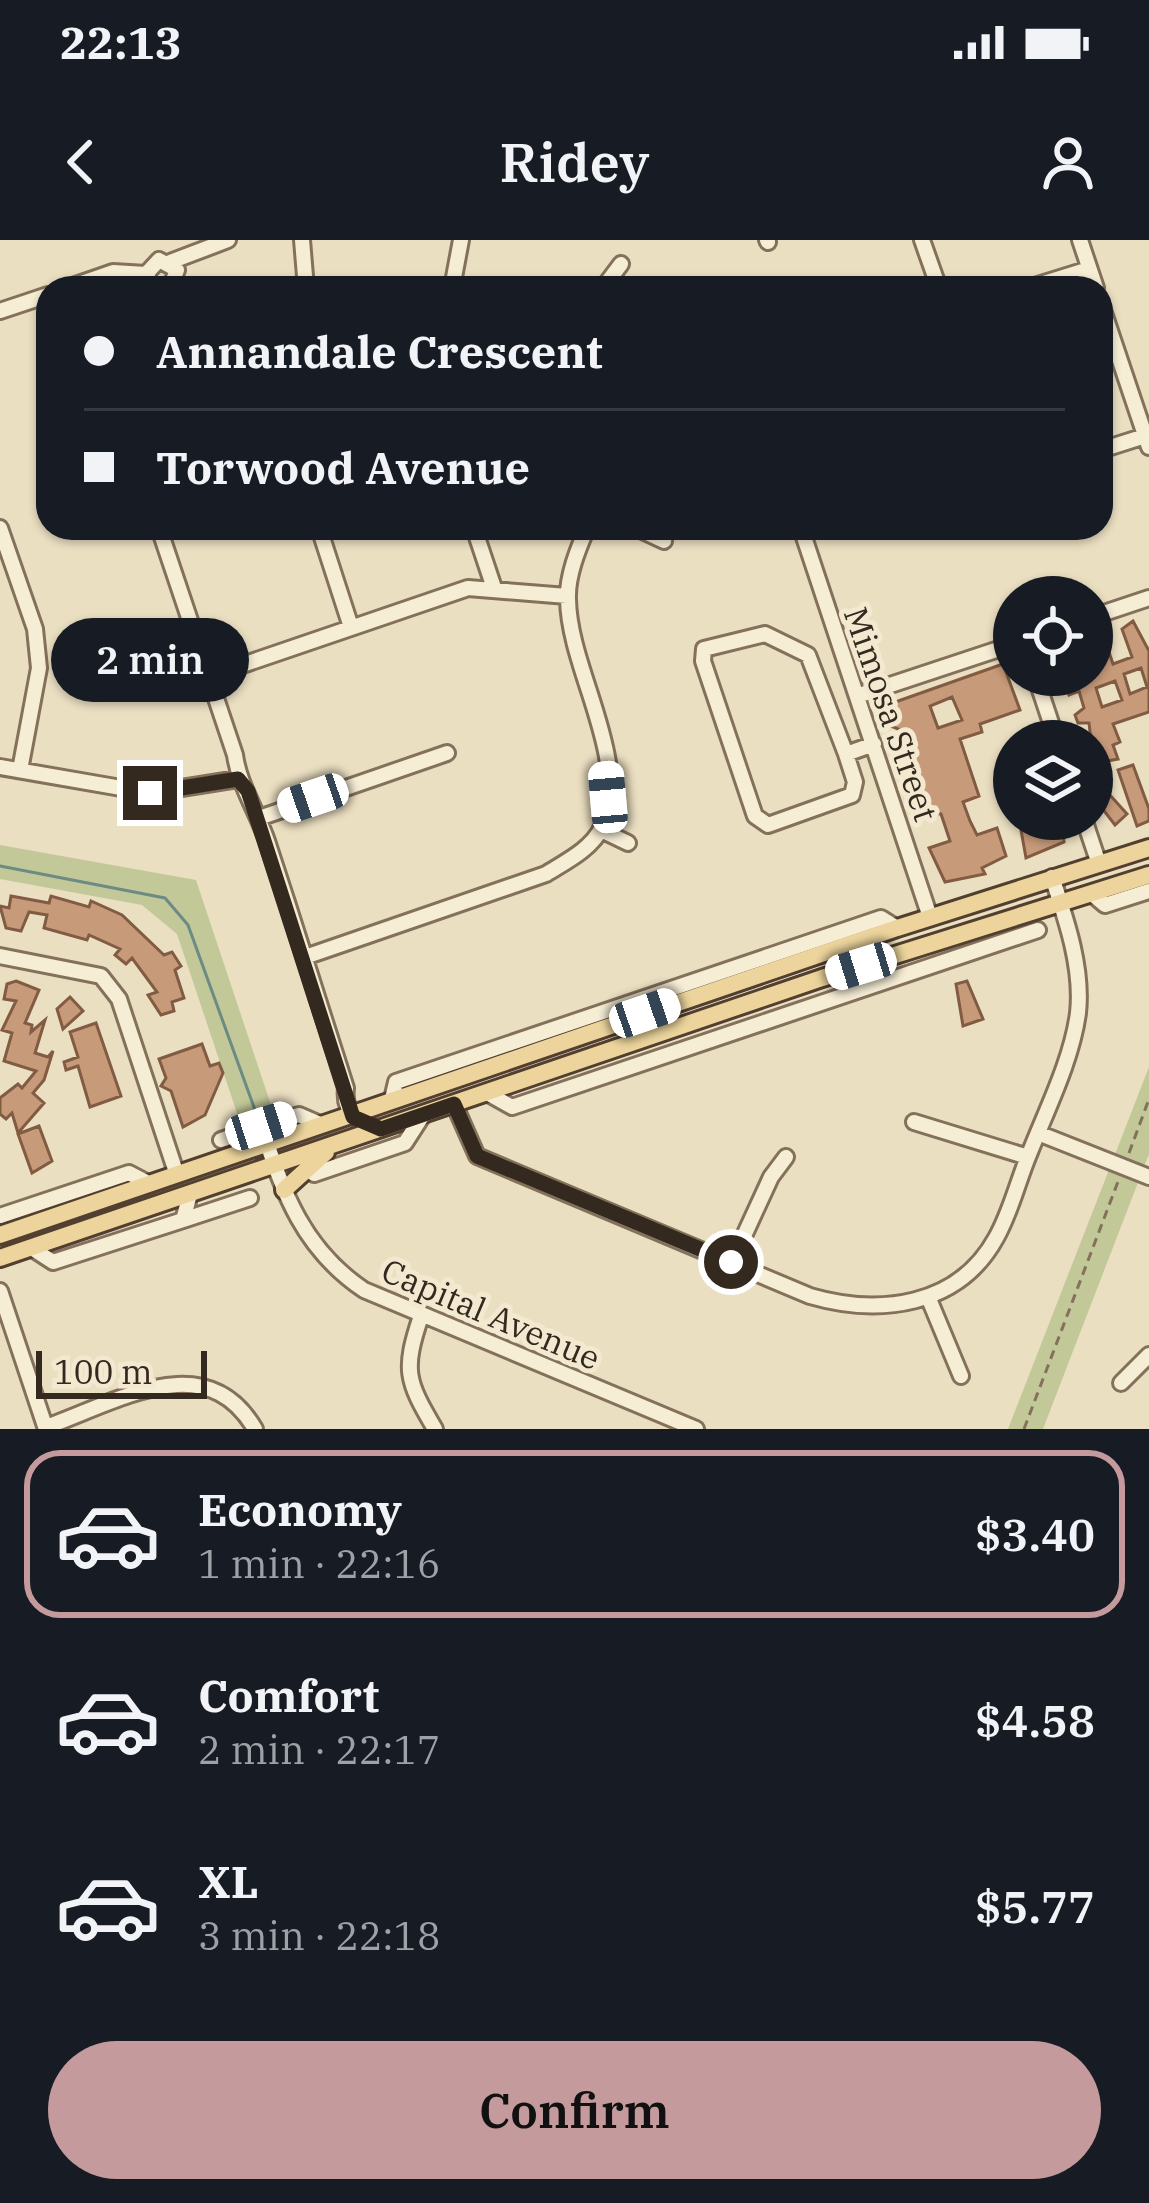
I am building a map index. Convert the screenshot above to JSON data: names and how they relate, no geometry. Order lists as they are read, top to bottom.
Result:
{
  "streets": {
    "street": ["Mimosa Street", "Capital Avenue"]
  },
  "scale_bar": "100 m",
  "page": {
    "status": "22:13",
    "header": "Ridey",
    "banner": ["Annandale Crescent", "Torwood Avenue"],
    "bubble": "2 min",
    "scale": "100 m",
    "list": [
      {
        "name": "Economy",
        "note": "1 min · 22:16",
        "value": "$3.40"
      },
      {
        "name": "Comfort",
        "note": "2 min · 22:17",
        "value": "$4.58"
      },
      {
        "name": "XL",
        "note": "3 min · 22:18",
        "value": "$5.77"
      }
    ],
    "buttons": "Confirm"
  }
}
